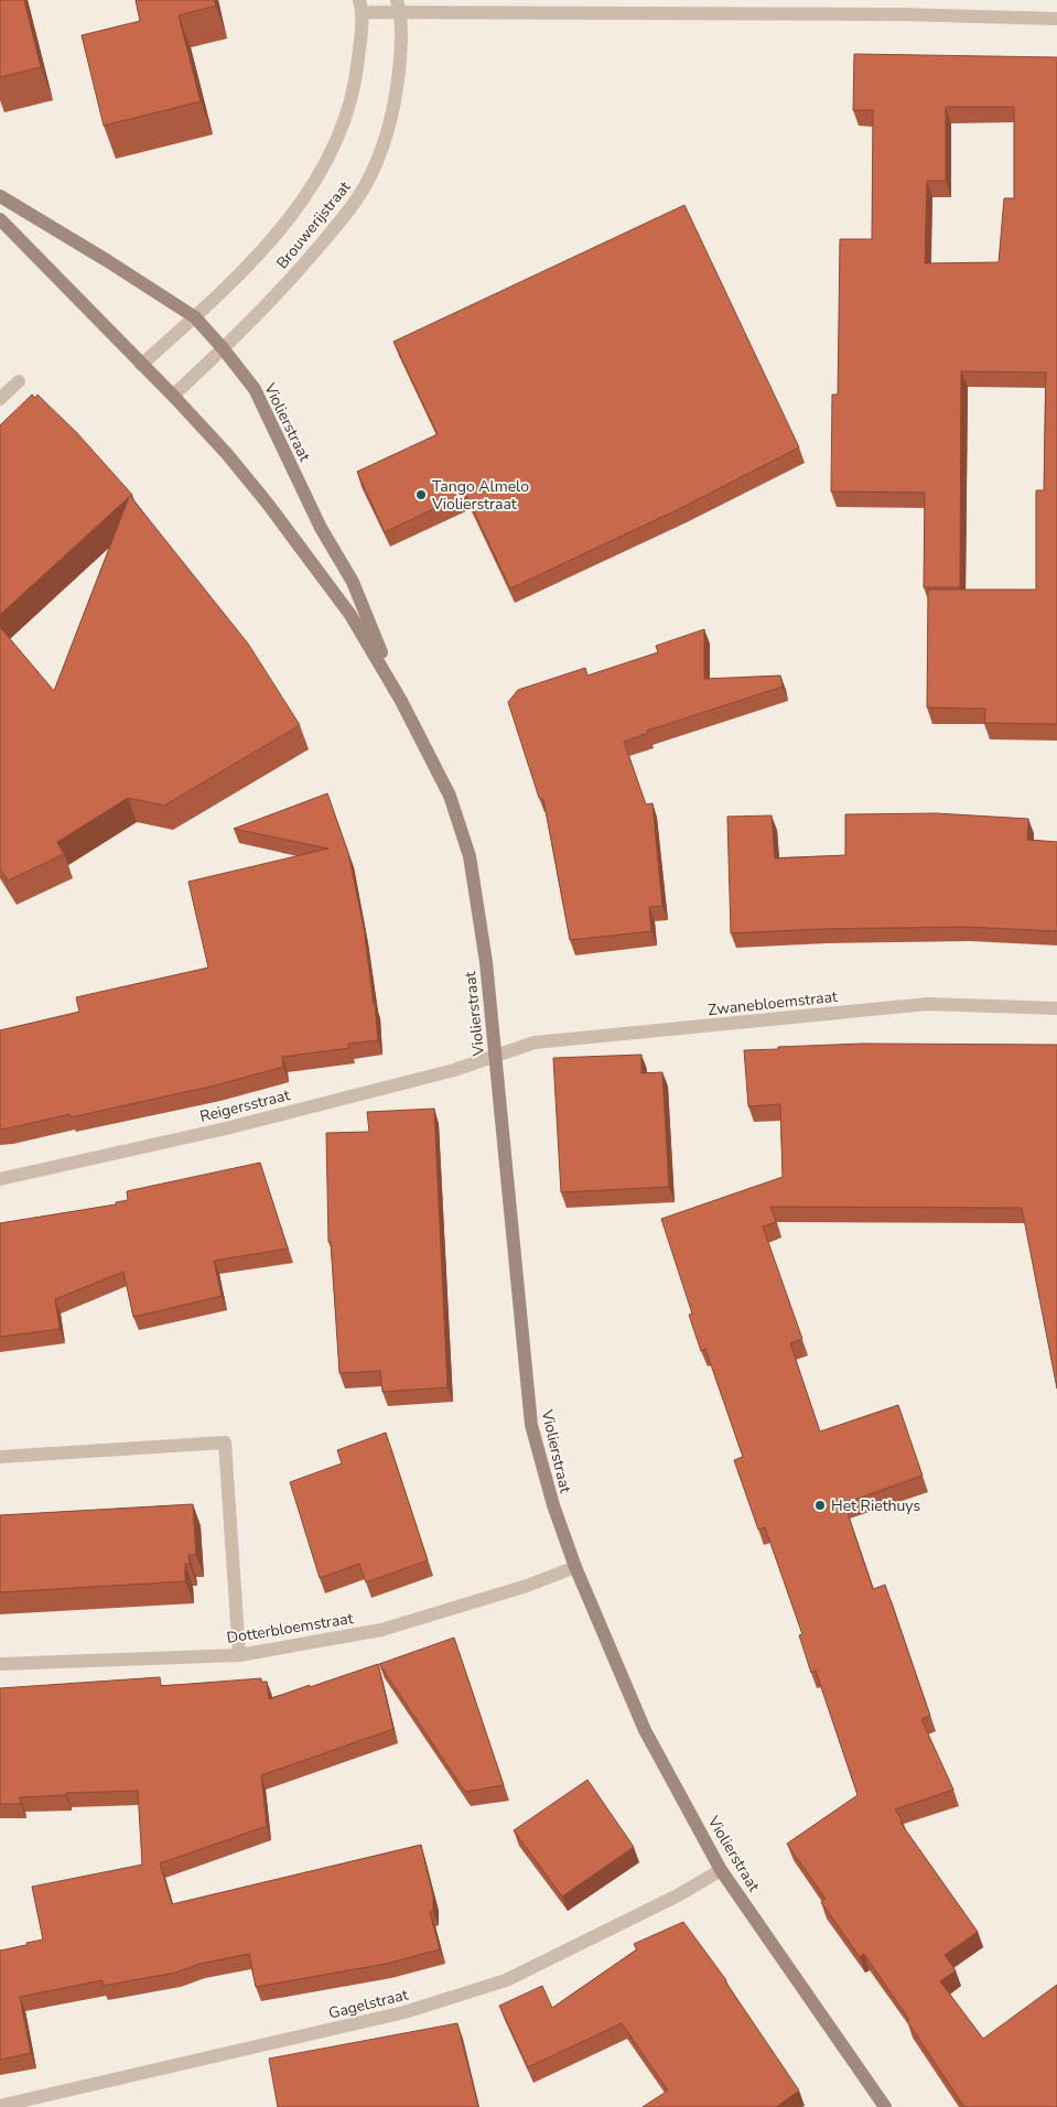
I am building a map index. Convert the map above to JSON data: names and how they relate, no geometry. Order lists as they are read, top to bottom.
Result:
{
  "streets": {
    "main road": ["Violierstraat"],
    "street": [
      "Brouwerijstraat",
      "Zwanebloemstraat",
      "Reigersstraat",
      "Dotterbloemstraat",
      "Gagelstraat"
    ]
  },
  "crossings": [
    ["Brouwerijstraat", "Violierstraat"],
    ["Violierstraat", "Zwanebloemstraat"],
    ["Violierstraat", "Reigersstraat"],
    ["Violierstraat", "Dotterbloemstraat"],
    ["Violierstraat", "Gagelstraat"],
    ["Zwanebloemstraat", "Reigersstraat"]
  ],
  "places": ["Tango Almelo Violierstraat", "Het Riethuys"]
}
